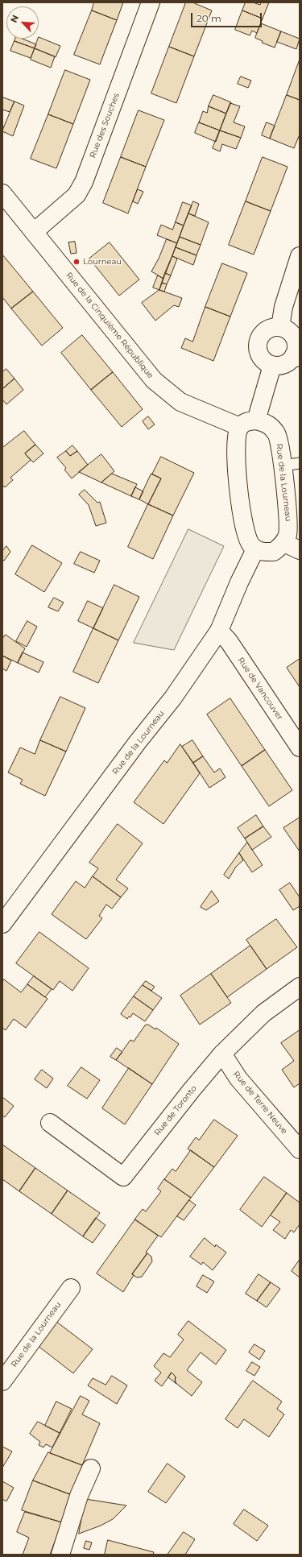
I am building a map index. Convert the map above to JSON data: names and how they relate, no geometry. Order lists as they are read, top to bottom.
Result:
{
  "streets": {
    "street": [
      "Rue des Souches",
      "Rue de la Cinquième République",
      "Rue de la Lourneau",
      "Rue de Vancouver",
      "Rue de Terre Neuve",
      "Rue de Toronto"
    ]
  },
  "crossings": [
    ["Rue des Souches", "Rue de la Cinquième République"],
    ["Rue de la Lourneau", "Rue de Vancouver"],
    ["Rue de Terre Neuve", "Rue de Toronto"]
  ],
  "places": ["Lourneau"],
  "scale_bar": "20 m",
  "north": "top left"
}
